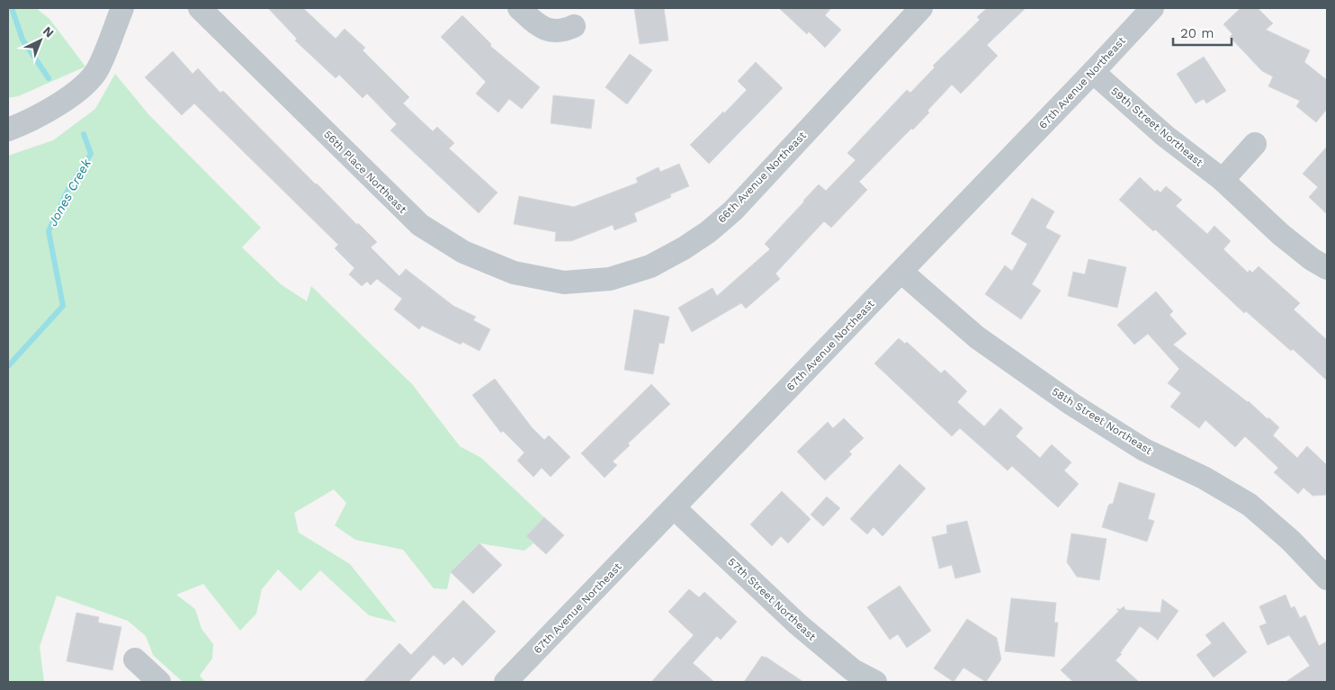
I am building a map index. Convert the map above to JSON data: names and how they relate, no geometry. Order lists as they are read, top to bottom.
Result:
{
  "streets": {
    "street": [
      "67th Avenue Northeast",
      "59th Street Northeast",
      "56th Place Northeast",
      "66th Avenue Northeast",
      "58th Street Northeast",
      "57th Street Northeast"
    ]
  },
  "crossings": [
    ["67th Avenue Northeast", "59th Street Northeast"],
    ["67th Avenue Northeast", "58th Street Northeast"],
    ["67th Avenue Northeast", "57th Street Northeast"],
    ["56th Place Northeast", "66th Avenue Northeast"]
  ],
  "water": ["Jones Creek"],
  "scale_bar": "20 m",
  "north": "top right"
}
